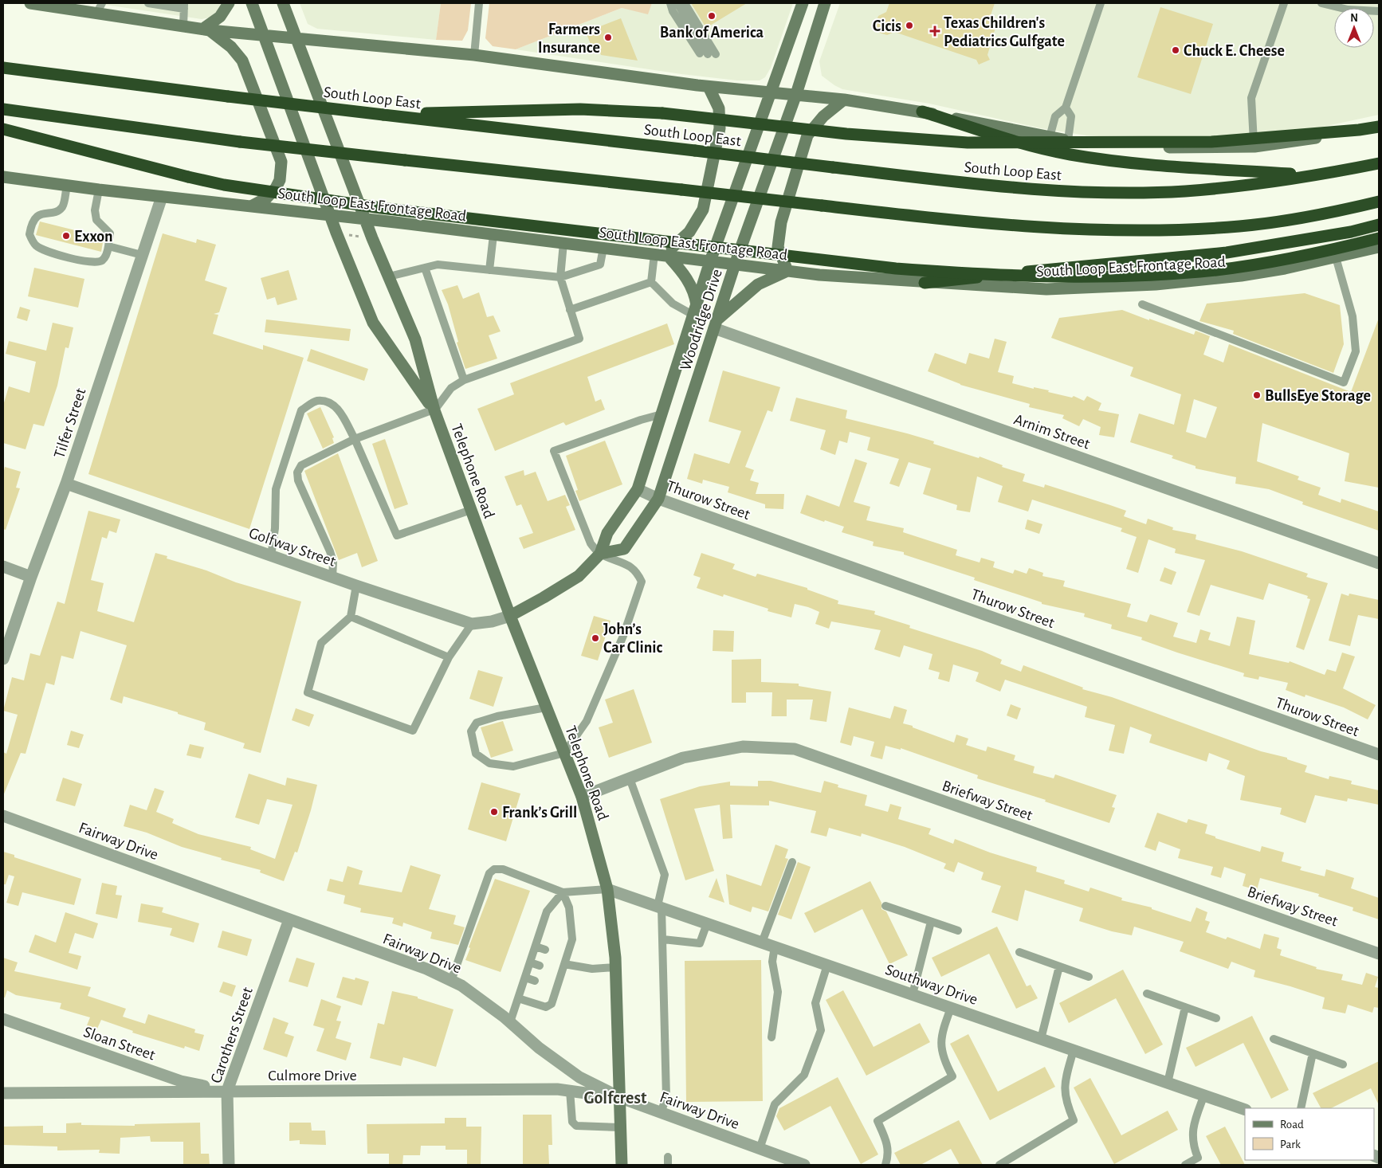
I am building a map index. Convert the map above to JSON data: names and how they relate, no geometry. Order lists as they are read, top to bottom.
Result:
{
  "streets": {
    "highway": ["South Loop East"],
    "main road": ["South Loop East Frontage Road", "Woodridge Drive", "Telephone Road"],
    "street": [
      "Tilfer Street",
      "Arnim Street",
      "Thurow Street",
      "Golfway Street",
      "Briefway Street",
      "Fairway Drive",
      "Southway Drive",
      "Carothers Street",
      "Sloan Street",
      "Culmore Drive"
    ]
  },
  "crossings": [
    ["South Loop East Frontage Road", "Woodridge Drive"],
    ["South Loop East Frontage Road", "Tilfer Street"],
    ["South Loop East Frontage Road", "Telephone Road"],
    ["Woodridge Drive", "Arnim Street"],
    ["Woodridge Drive", "Telephone Road"],
    ["Woodridge Drive", "Thurow Street"],
    ["Woodridge Drive", "Golfway Street"],
    ["Tilfer Street", "Golfway Street"],
    ["Telephone Road", "Golfway Street"],
    ["Telephone Road", "Briefway Street"],
    ["Telephone Road", "Fairway Drive"],
    ["Telephone Road", "Southway Drive"],
    ["Telephone Road", "Culmore Drive"],
    ["Fairway Drive", "Carothers Street"],
    ["Fairway Drive", "Culmore Drive"],
    ["Carothers Street", "Sloan Street"],
    ["Carothers Street", "Culmore Drive"],
    ["Sloan Street", "Culmore Drive"]
  ],
  "districts": ["Golfcrest"],
  "places": {
    "other": [
      "Bank of America",
      "Cicis",
      "Farmers Insurance",
      "Chuck E. Cheese",
      "Exxon",
      "BullsEye Storage",
      "John’s Car Clinic",
      "Frank’s Grill"
    ],
    "health": ["Texas Children's Pediatrics Gulfgate"]
  },
  "legend": ["Road", "Park"],
  "north": "top"
}
